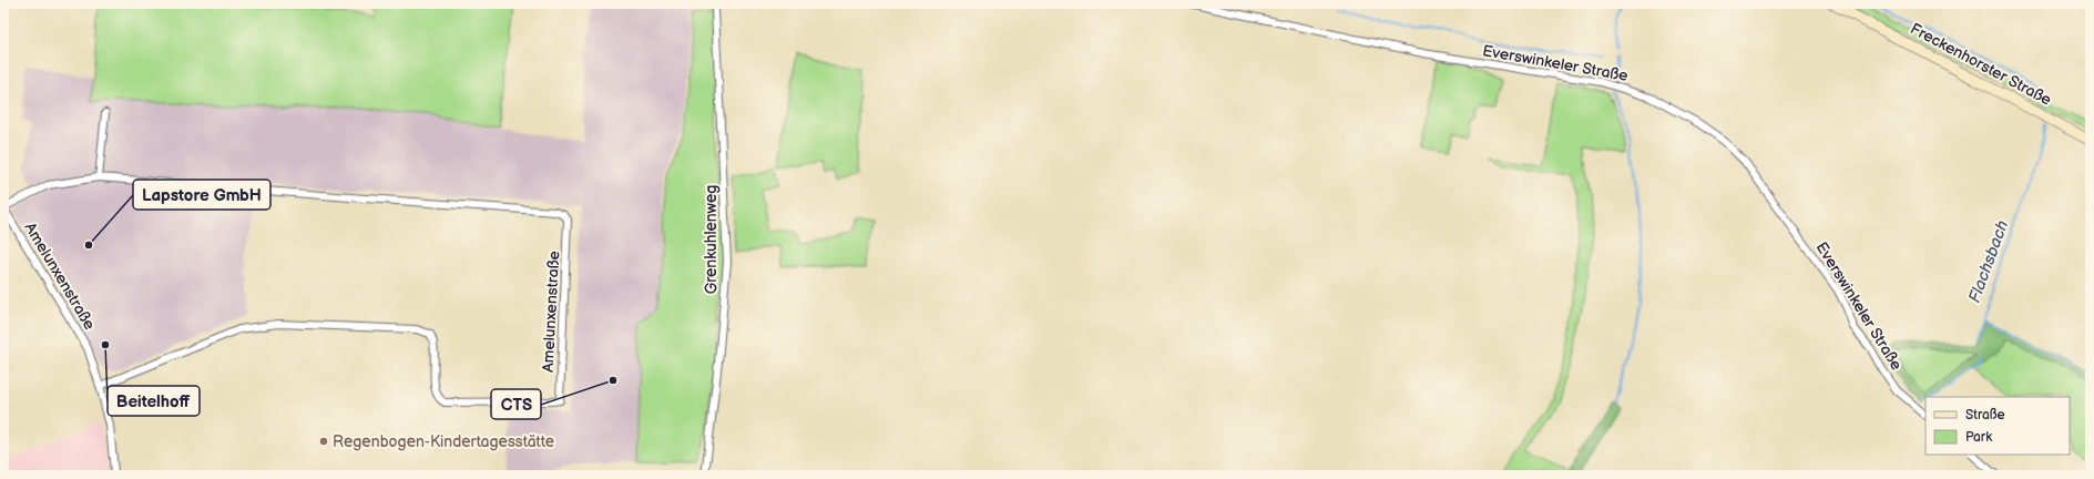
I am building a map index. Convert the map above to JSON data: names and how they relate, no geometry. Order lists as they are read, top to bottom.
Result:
{
  "streets": {
    "main road": ["Freckenhorster Straße"],
    "street": ["Everswinkeler Straße", "Grenkuhlenweg", "Amelunxenstraße"]
  },
  "water": ["Flachsbach"],
  "places": [
    "Lapstore GmbH",
    "Beitelhoff",
    "CTS",
    "Regenbogen-Kindertagesstätte"
  ],
  "legend": ["Straße", "Park"]
}
